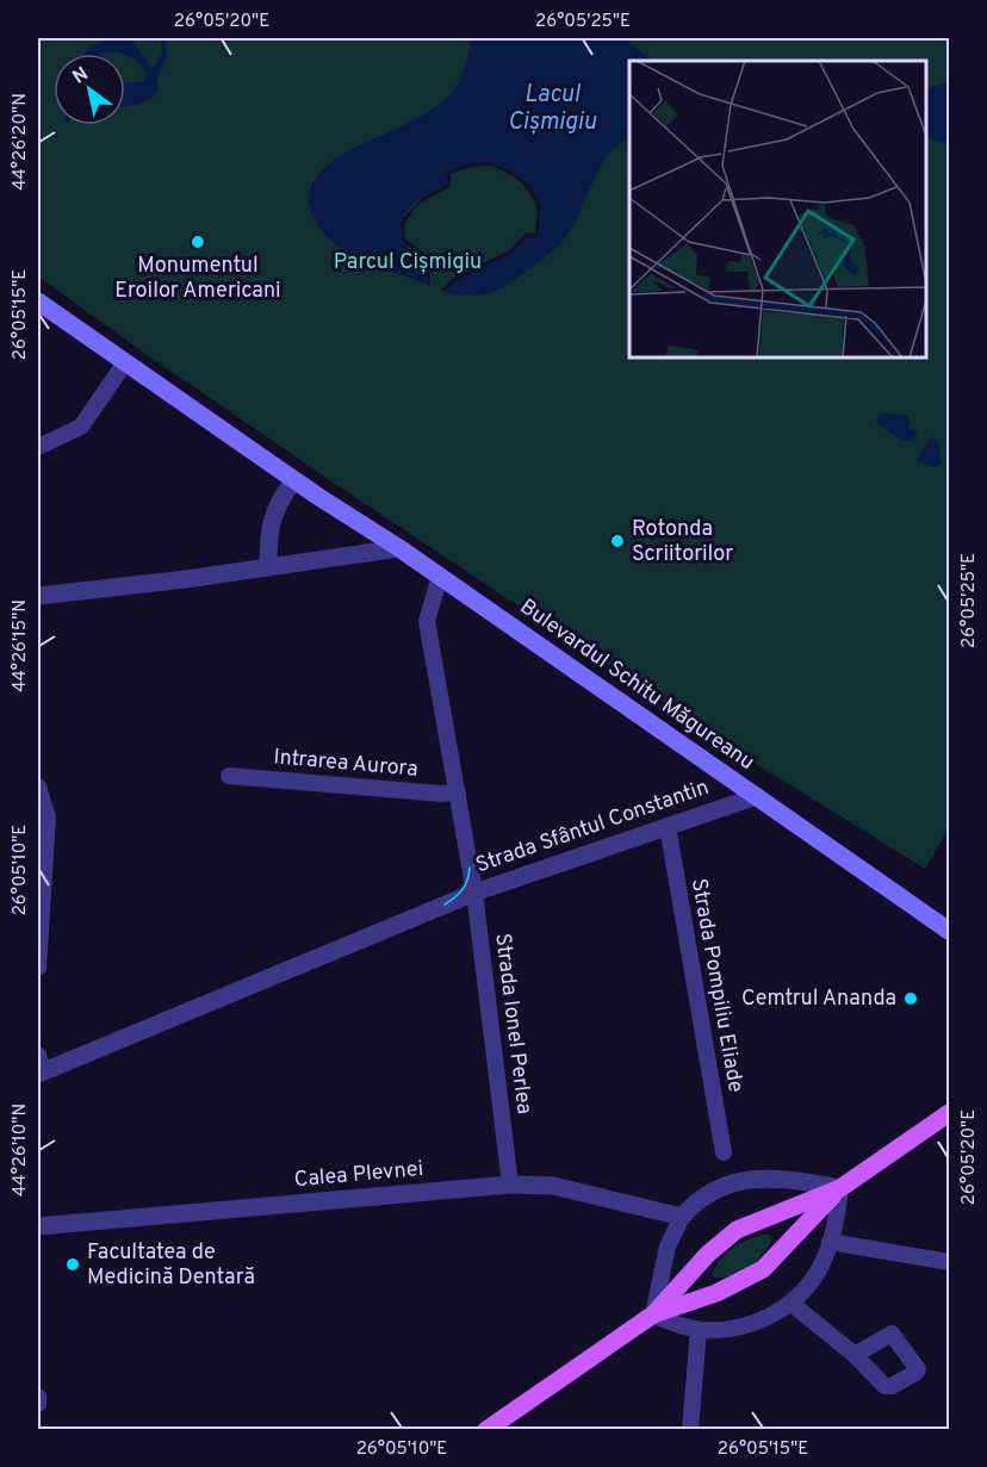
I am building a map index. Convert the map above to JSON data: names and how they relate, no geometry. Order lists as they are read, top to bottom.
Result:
{
  "streets": {
    "main road": ["Bulevardul Schitu Măgureanu"],
    "street": [
      "Intrarea Aurora",
      "Strada Sfântul Constantin",
      "Strada Pompiliu Eliade",
      "Strada Ionel Perlea",
      "Calea Plevnei"
    ]
  },
  "crossings": [
    ["Bulevardul Schitu Măgureanu", "Strada Sfântul Constantin"],
    ["Bulevardul Schitu Măgureanu", "Strada Ionel Perlea"],
    ["Intrarea Aurora", "Strada Ionel Perlea"],
    ["Strada Sfântul Constantin", "Strada Pompiliu Eliade"],
    ["Strada Sfântul Constantin", "Strada Ionel Perlea"],
    ["Strada Ionel Perlea", "Calea Plevnei"]
  ],
  "water": ["Lacul Cișmigiu"],
  "parks": ["Parcul Cișmigiu"],
  "places": [
    "Monumentul Eroilor Americani",
    "Rotonda Scriitorilor",
    "Cemtrul Ananda",
    "Facultatea de Medicină Dentară"
  ],
  "north": "top left",
  "coordinates": [
    "26°05'20\"E",
    "26°05'25\"E",
    "44°26'20\"N",
    "26°05'15\"E",
    "44°26'15\"N",
    "26°05'10\"E",
    "44°26'10\"N"
  ]
}
